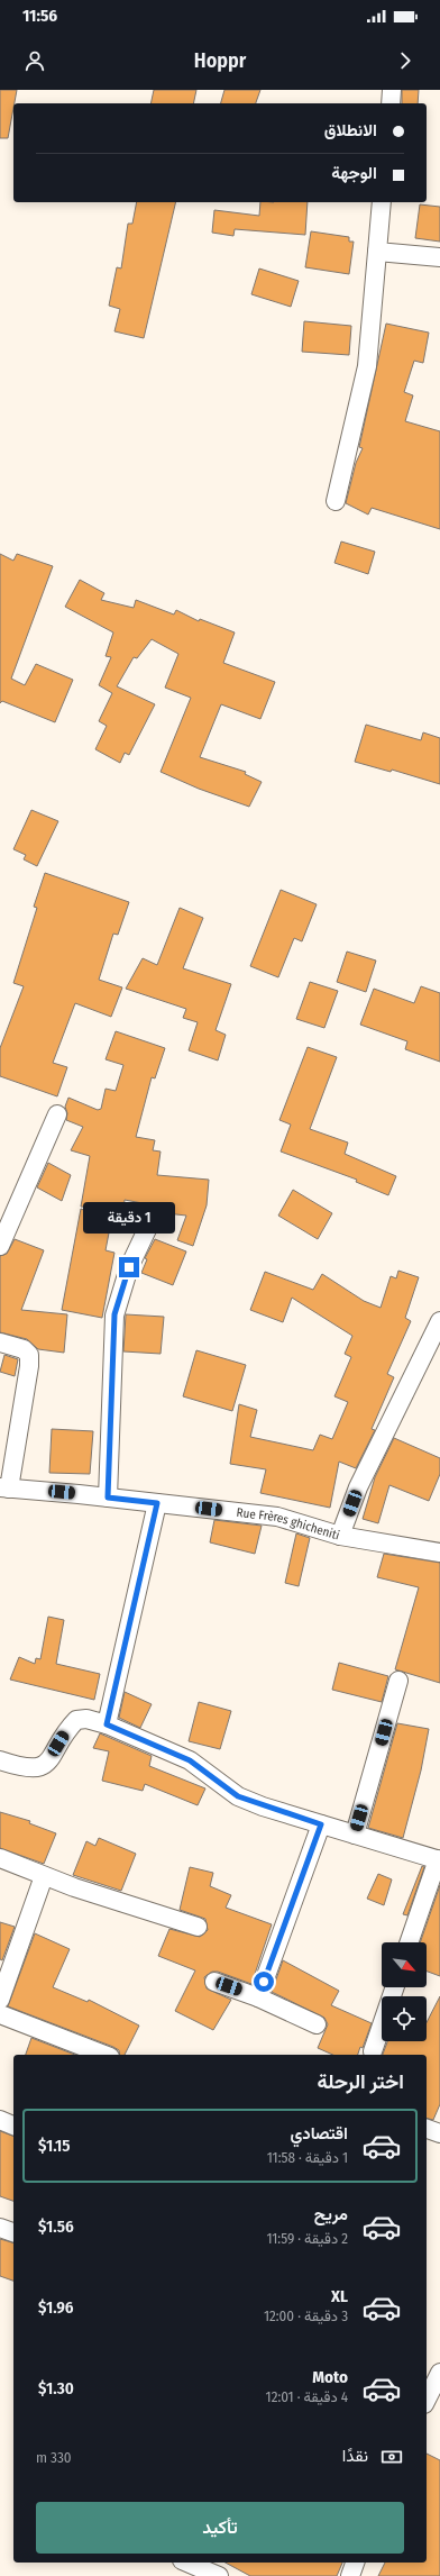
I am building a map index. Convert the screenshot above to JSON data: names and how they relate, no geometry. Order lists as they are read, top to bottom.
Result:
{
  "streets": {
    "street": ["Rue Frères ghicheniti"]
  },
  "north": "bottom right",
  "page": {
    "status": "11:56",
    "header": "Hoppr",
    "banner": ["الانطلاق", "الوجهة"],
    "bubble": "1 دقيقة",
    "heading": "اختر الرحلة",
    "list": [
      {
        "name": "اقتصادي",
        "note": "1 دقيقة · 11:58",
        "value": "$1.15"
      },
      {
        "name": "مريح",
        "note": "2 دقيقة · 11:59",
        "value": "$1.56"
      },
      {
        "name": "XL",
        "note": "3 دقيقة · 12:00",
        "value": "$1.96"
      },
      {
        "name": "Moto",
        "note": "4 دقيقة · 12:01",
        "value": "$1.30"
      }
    ],
    "pay": ["نقدًا", "330 m"],
    "buttons": "تأكيد"
  }
}
